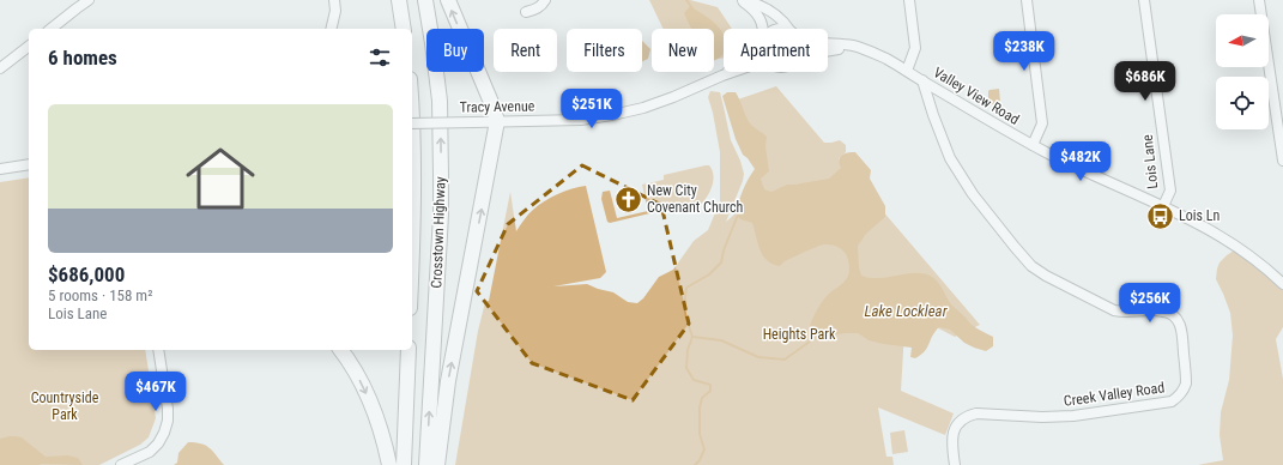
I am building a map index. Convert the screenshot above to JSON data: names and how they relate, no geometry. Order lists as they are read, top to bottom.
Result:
{
  "streets": {
    "highway": ["Crosstown Highway"],
    "street": [
      "Valley View Road",
      "Tracy Avenue",
      "Lois Lane",
      "Creek Valley Road"
    ]
  },
  "crossings": [
    ["Valley View Road", "Lois Lane"],
    ["Valley View Road", "Creek Valley Road"]
  ],
  "water": ["Lake Locklear"],
  "parks": ["Heights Park", "Countryside Park"],
  "places": {
    "church": ["New City Covenant Church"],
    "bus stop": ["Lois Ln"]
  },
  "north": "left",
  "page": {
    "chip": [
      "Buy",
      "Rent",
      "Filters",
      "New",
      "Apartment"
    ],
    "heading": "6 homes",
    "price": [
      "$238K",
      "$686K",
      "$251K",
      "$482K",
      "$256K",
      "$467K"
    ],
    "list": [
      {
        "name": "$686,000",
        "note": "5 rooms · 158 m² · Lois Lane"
      }
    ]
  }
}
